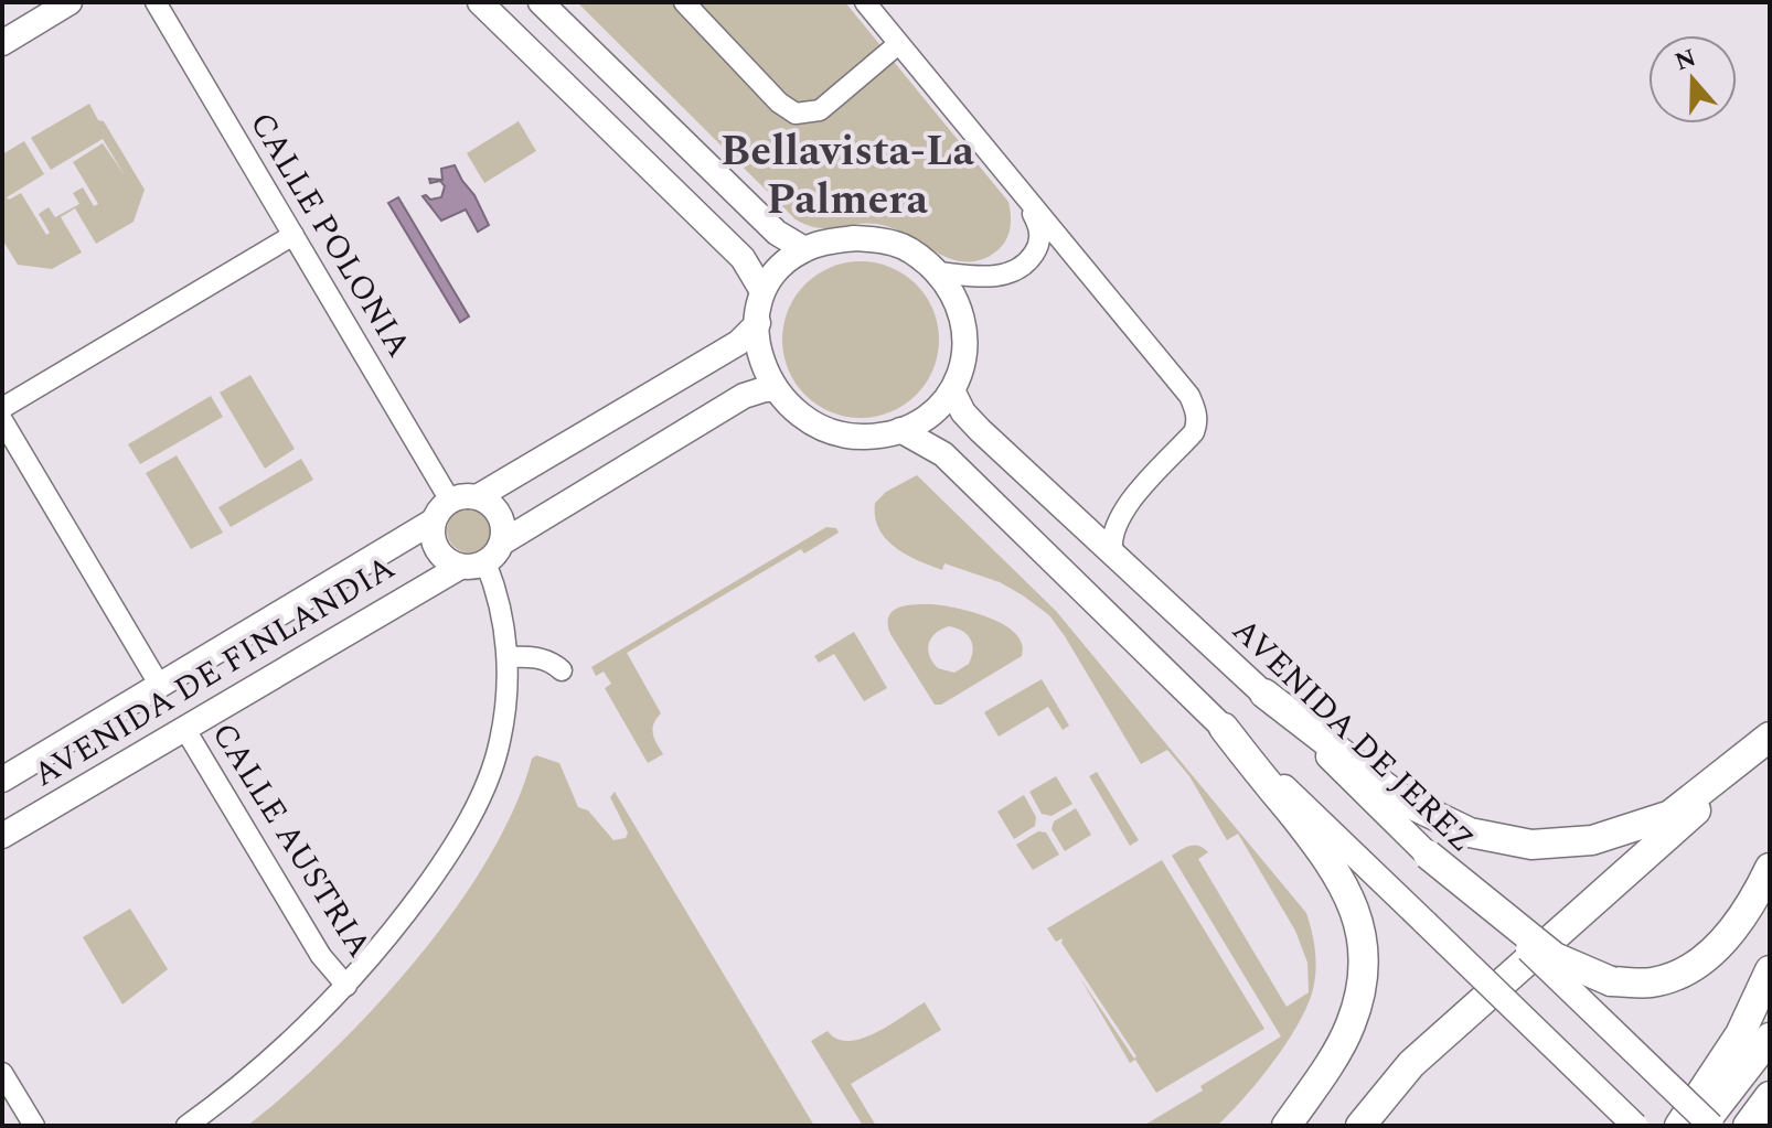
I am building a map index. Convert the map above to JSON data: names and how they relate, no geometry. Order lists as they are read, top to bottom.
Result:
{
  "streets": {
    "main road": ["AVENIDA DE FINLANDIA", "AVENIDA DE JEREZ"],
    "street": ["CALLE POLONIA", "CALLE AUSTRIA"]
  },
  "crossings": [
    ["CALLE POLONIA", "AVENIDA DE FINLANDIA"],
    ["AVENIDA DE FINLANDIA", "CALLE AUSTRIA"]
  ],
  "districts": ["Bellavista-La Palmera"],
  "north": "top"
}
